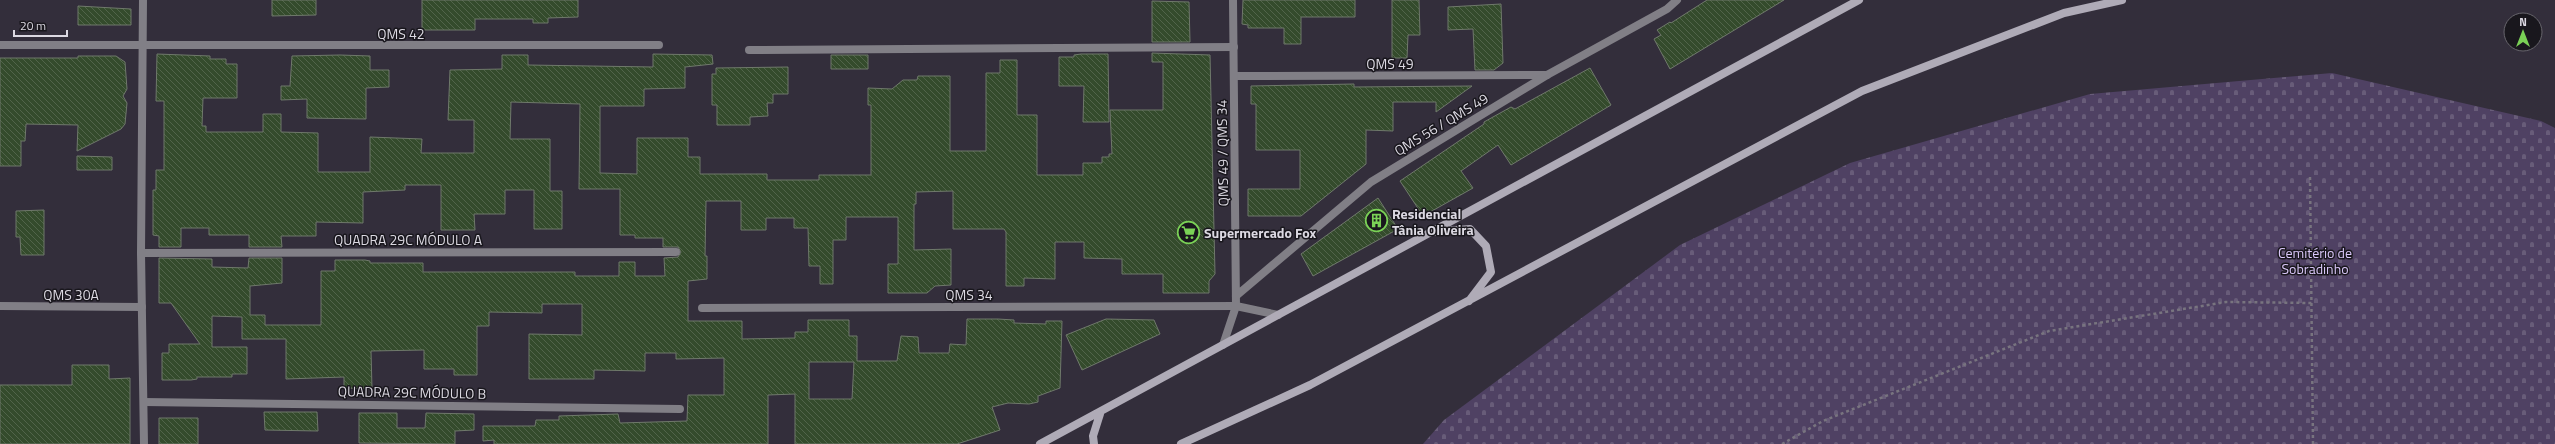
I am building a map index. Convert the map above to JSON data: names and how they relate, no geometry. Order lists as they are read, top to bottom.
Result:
{
  "streets": {
    "street": [
      "QMS 42",
      "QMS 49",
      "QMS 56 / QMS 49",
      "QMS 49 / QMS 34",
      "QUADRA 29C MÓDULO A",
      "QMS 30A",
      "QMS 34",
      "QUADRA 29C MÓDULO B"
    ]
  },
  "crossings": [
    ["QMS 49", "QMS 56 / QMS 49"],
    ["QMS 49", "QMS 49 / QMS 34"],
    ["QMS 56 / QMS 49", "QMS 49 / QMS 34"],
    ["QMS 49 / QMS 34", "QMS 34"]
  ],
  "parks": ["Cemitério de Sobradinho"],
  "places": {
    "building": ["Residencial Tânia Oliveira"],
    "supermarket": ["Supermercado Fox"]
  },
  "scale_bar": "20 m",
  "north": "top"
}
